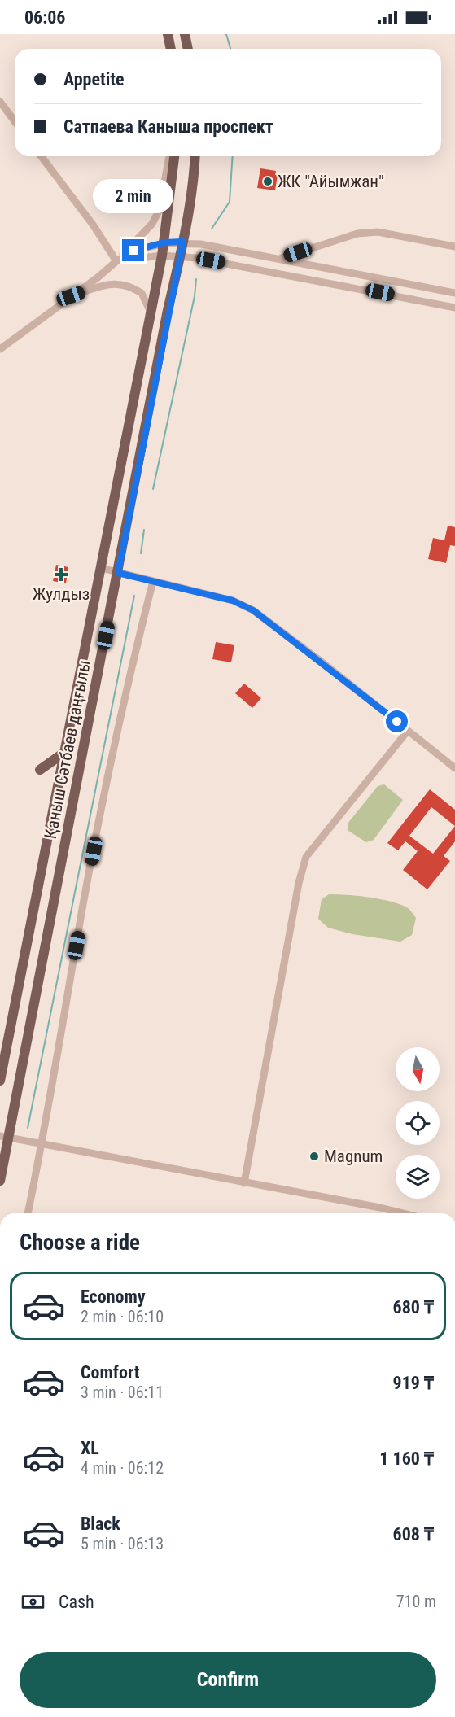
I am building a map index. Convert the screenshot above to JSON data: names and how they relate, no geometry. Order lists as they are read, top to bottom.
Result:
{
  "streets": {
    "main road": ["Қаныш Сәтбаев даңғылы"]
  },
  "places": {
    "other": ["ЖК \"Айымжан\"", "Magnum"],
    "health": ["Жулдыз"]
  },
  "north": "bottom",
  "page": {
    "status": "06:06",
    "banner": ["Appetite", "Сатпаева Каныша проспект"],
    "bubble": "2 min",
    "heading": "Choose a ride",
    "list": [
      {
        "name": "Economy",
        "note": "2 min · 06:10",
        "value": "680 ₸"
      },
      {
        "name": "Comfort",
        "note": "3 min · 06:11",
        "value": "919 ₸"
      },
      {
        "name": "XL",
        "note": "4 min · 06:12",
        "value": "1 160 ₸"
      },
      {
        "name": "Black",
        "note": "5 min · 06:13",
        "value": "608 ₸"
      }
    ],
    "pay": ["Cash", "710 m"],
    "buttons": "Confirm"
  }
}
